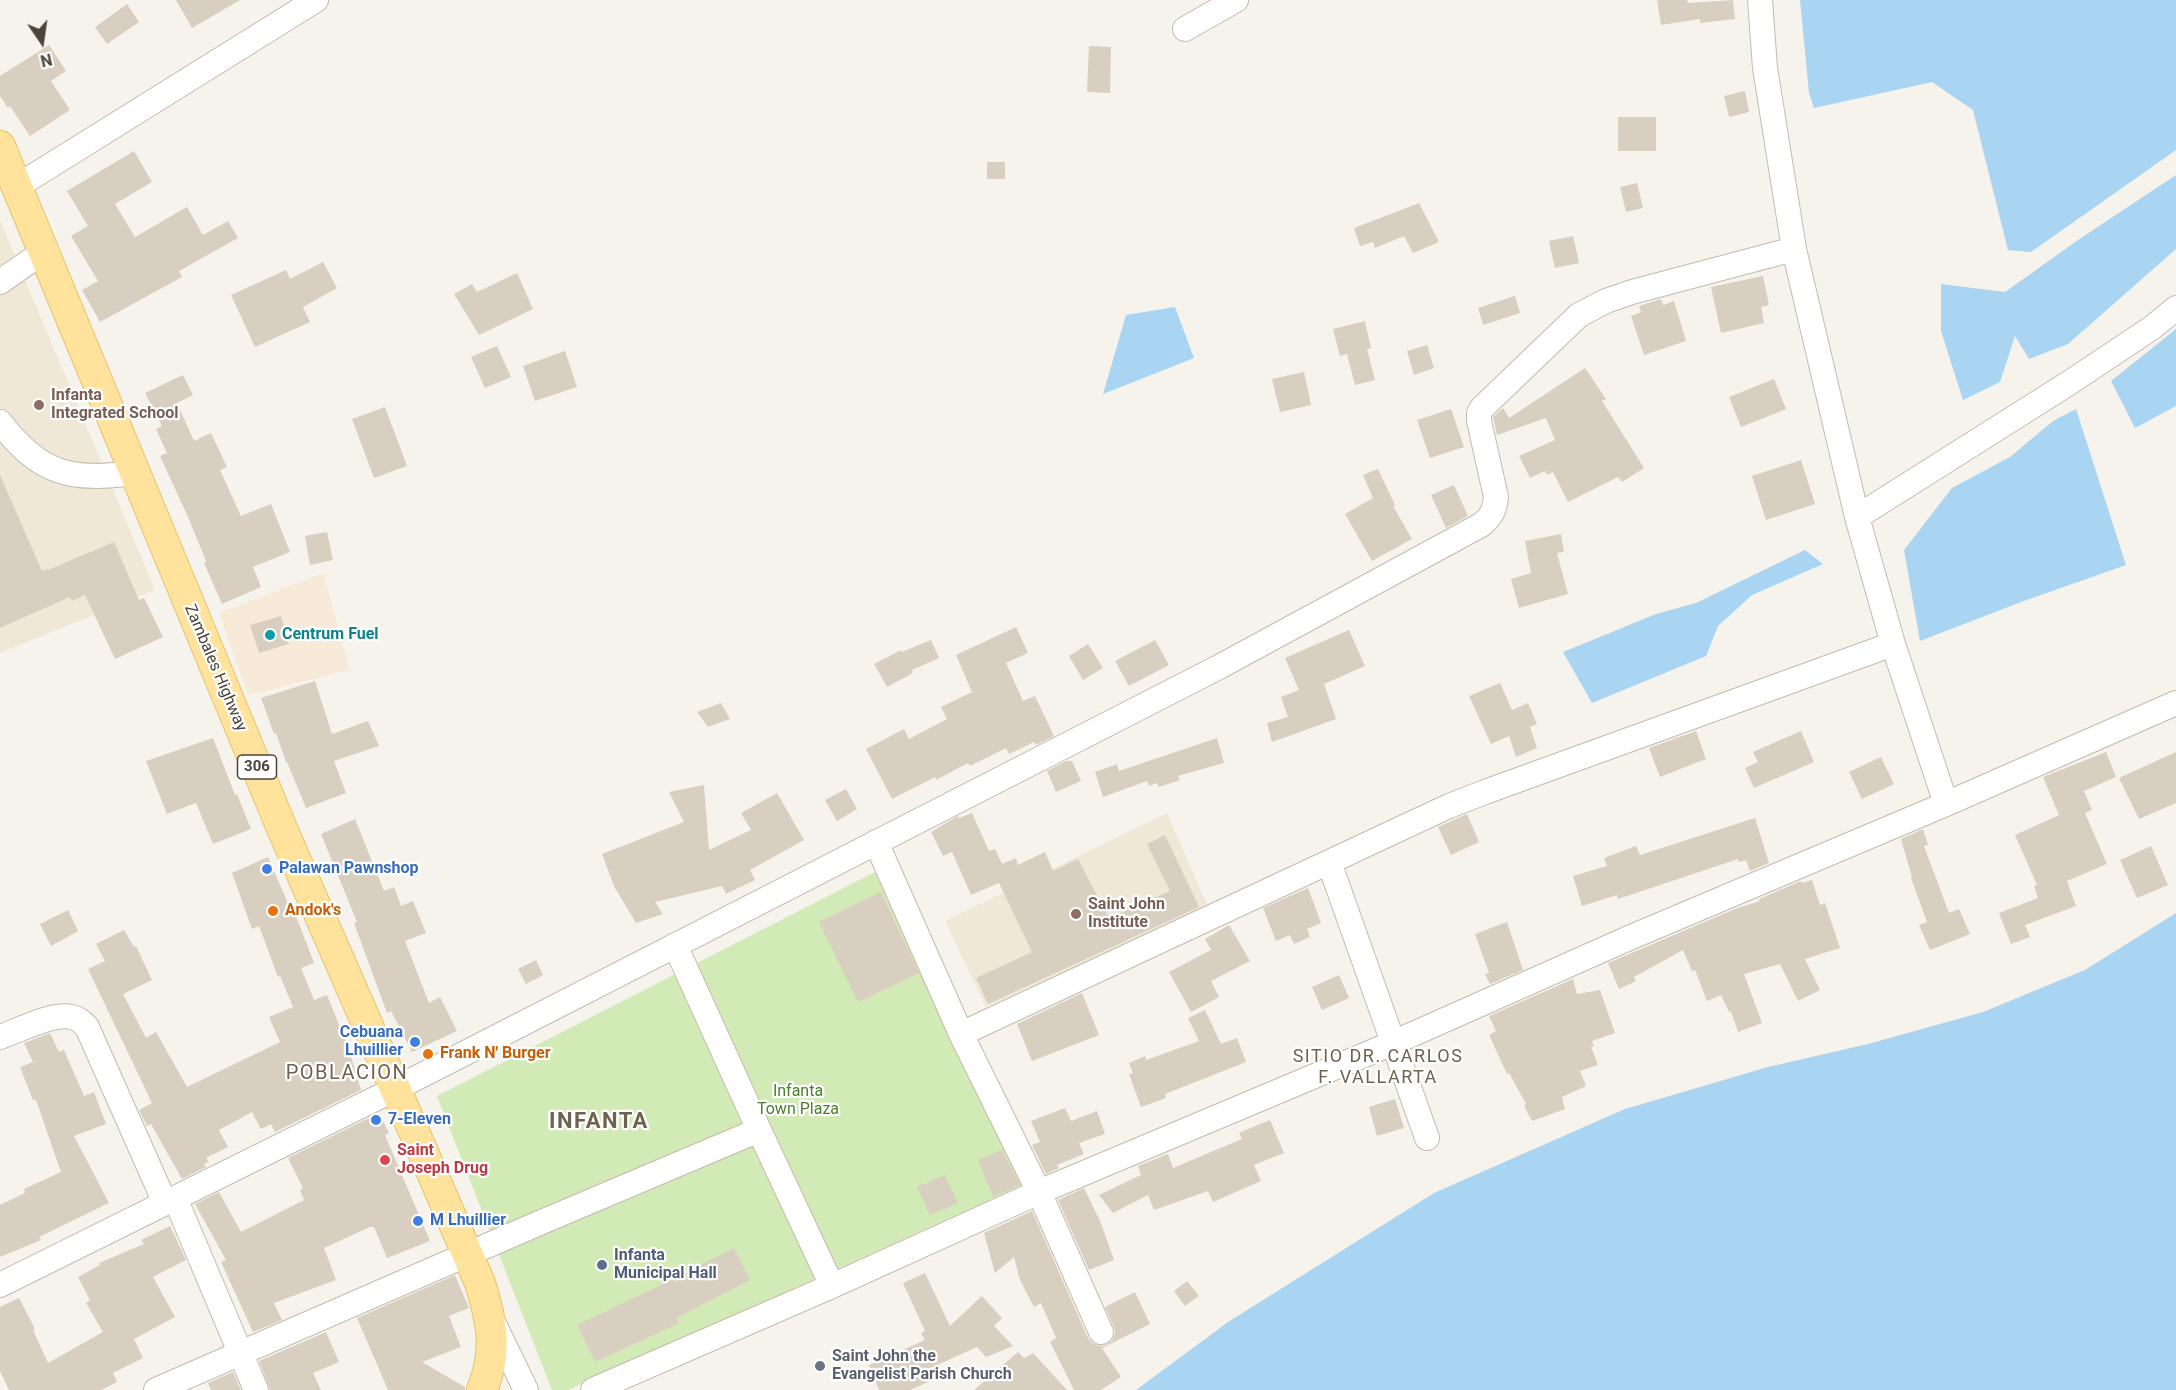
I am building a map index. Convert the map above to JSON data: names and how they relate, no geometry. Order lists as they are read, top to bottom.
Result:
{
  "streets": {
    "main road": ["Zambales Highway", "306"]
  },
  "districts": ["SITIO DR. CARLOS F. VALLARTA", "POBLACION", "INFANTA"],
  "parks": ["Infanta Town Plaza"],
  "places": [
    "Infanta Integrated School",
    "Centrum Fuel",
    "Palawan Pawnshop",
    "Andok's",
    "Saint John Institute",
    "Cebuana Lhuillier",
    "Frank N' Burger",
    "7-Eleven",
    "Saint Joseph Drug",
    "M Lhuillier",
    "Infanta Municipal Hall",
    "Saint John the Evangelist Parish Church"
  ],
  "north": "bottom"
}
